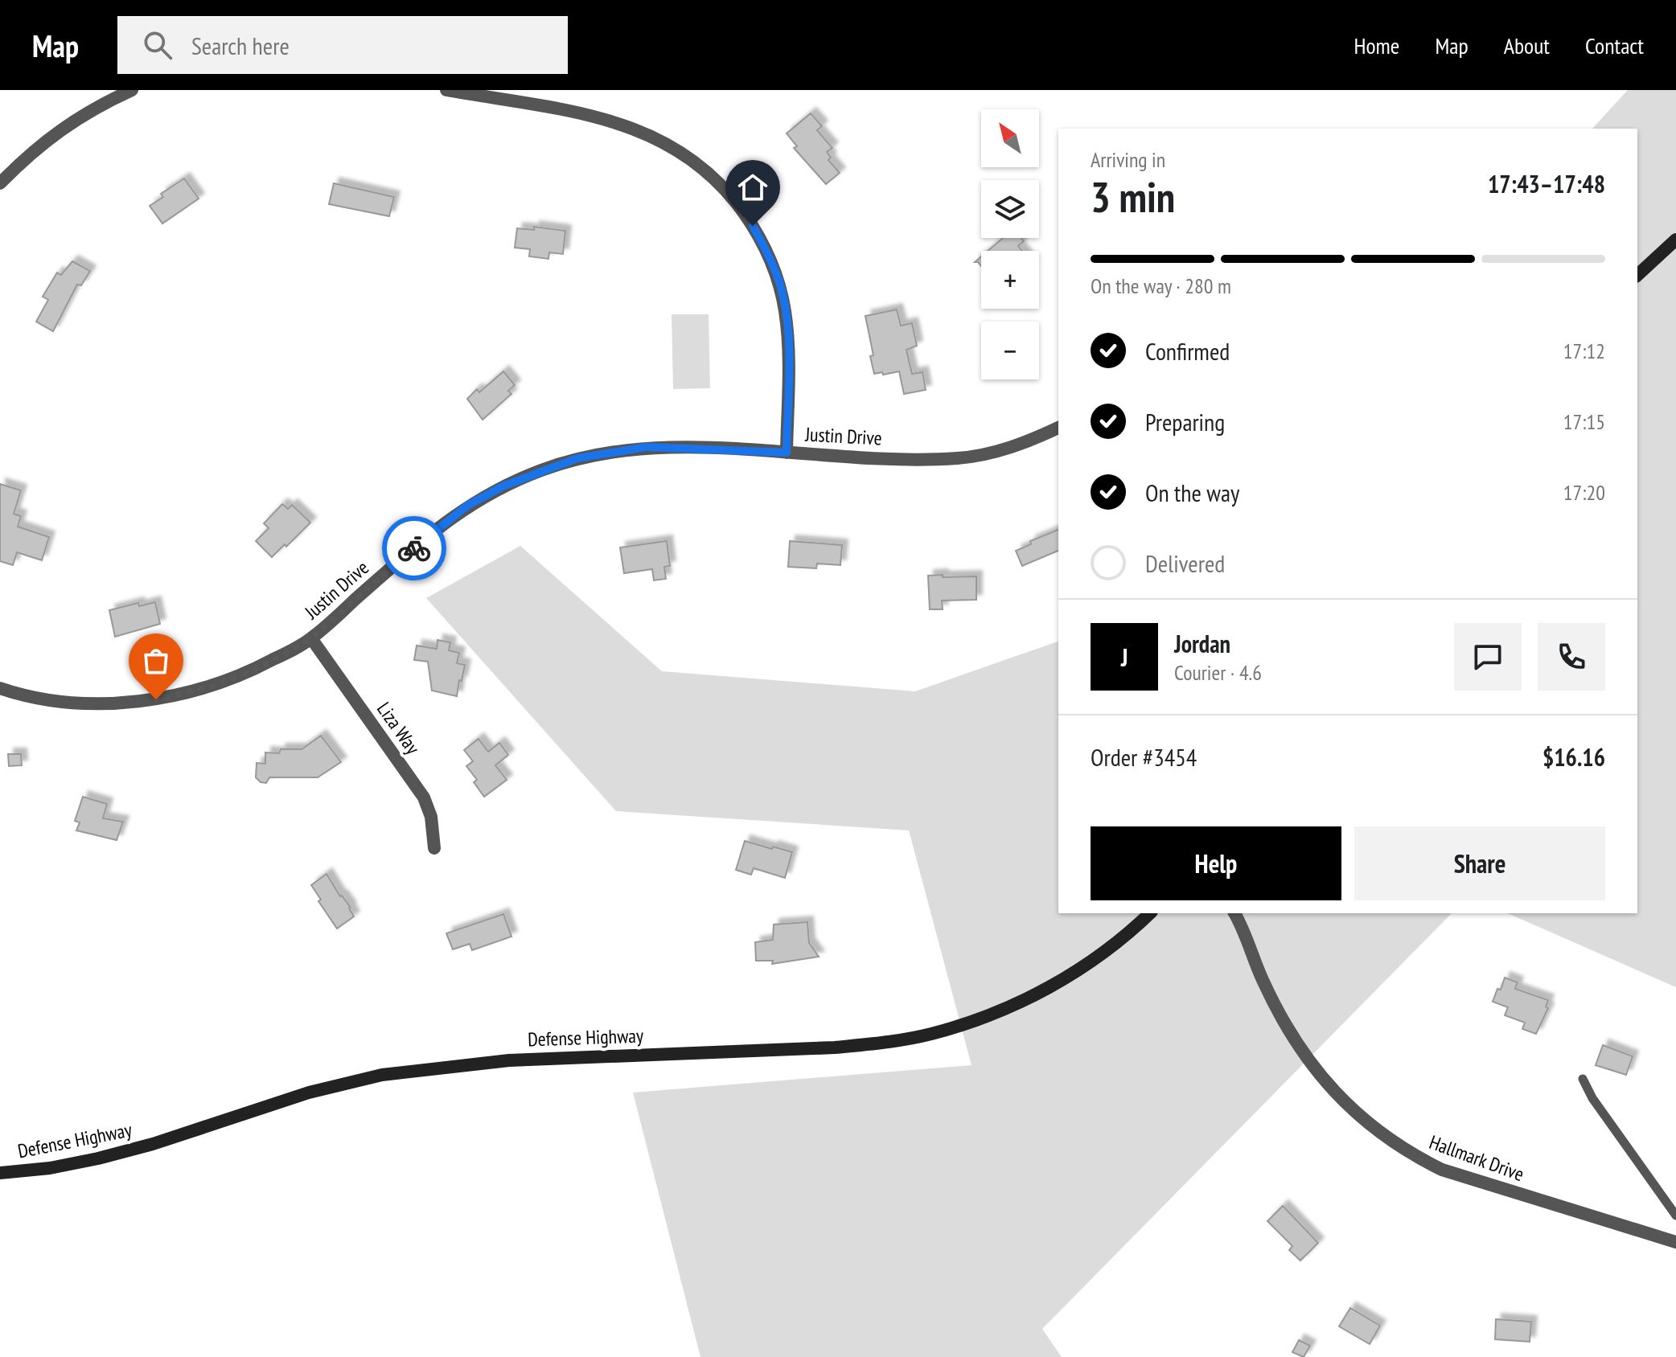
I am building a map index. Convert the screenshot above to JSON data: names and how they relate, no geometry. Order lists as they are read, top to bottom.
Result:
{
  "streets": {
    "main road": ["Defense Highway"],
    "street": ["Justin Drive", "Liza Way", "Hallmark Drive"]
  },
  "crossings": [
    ["Justin Drive", "Liza Way"]
  ],
  "north": "top left",
  "page": {
    "header": "Map",
    "search": "Search here",
    "nav": [
      "Home",
      "Map",
      "About",
      "Contact"
    ],
    "map_buttons": ["+", "−"],
    "heading": ["3 min", "Arriving in", "17:43–17:48"],
    "panel": [
      "Jordan",
      "Courier · 4.6",
      "Order #3454",
      "$16.16"
    ],
    "bar": "On the way · 280 m",
    "list": [
      ["Confirmed", "17:12"],
      ["Preparing", "17:15"],
      ["On the way", "17:20"],
      "Delivered"
    ],
    "round": "J",
    "buttons": ["Help", "Share"]
  }
}
